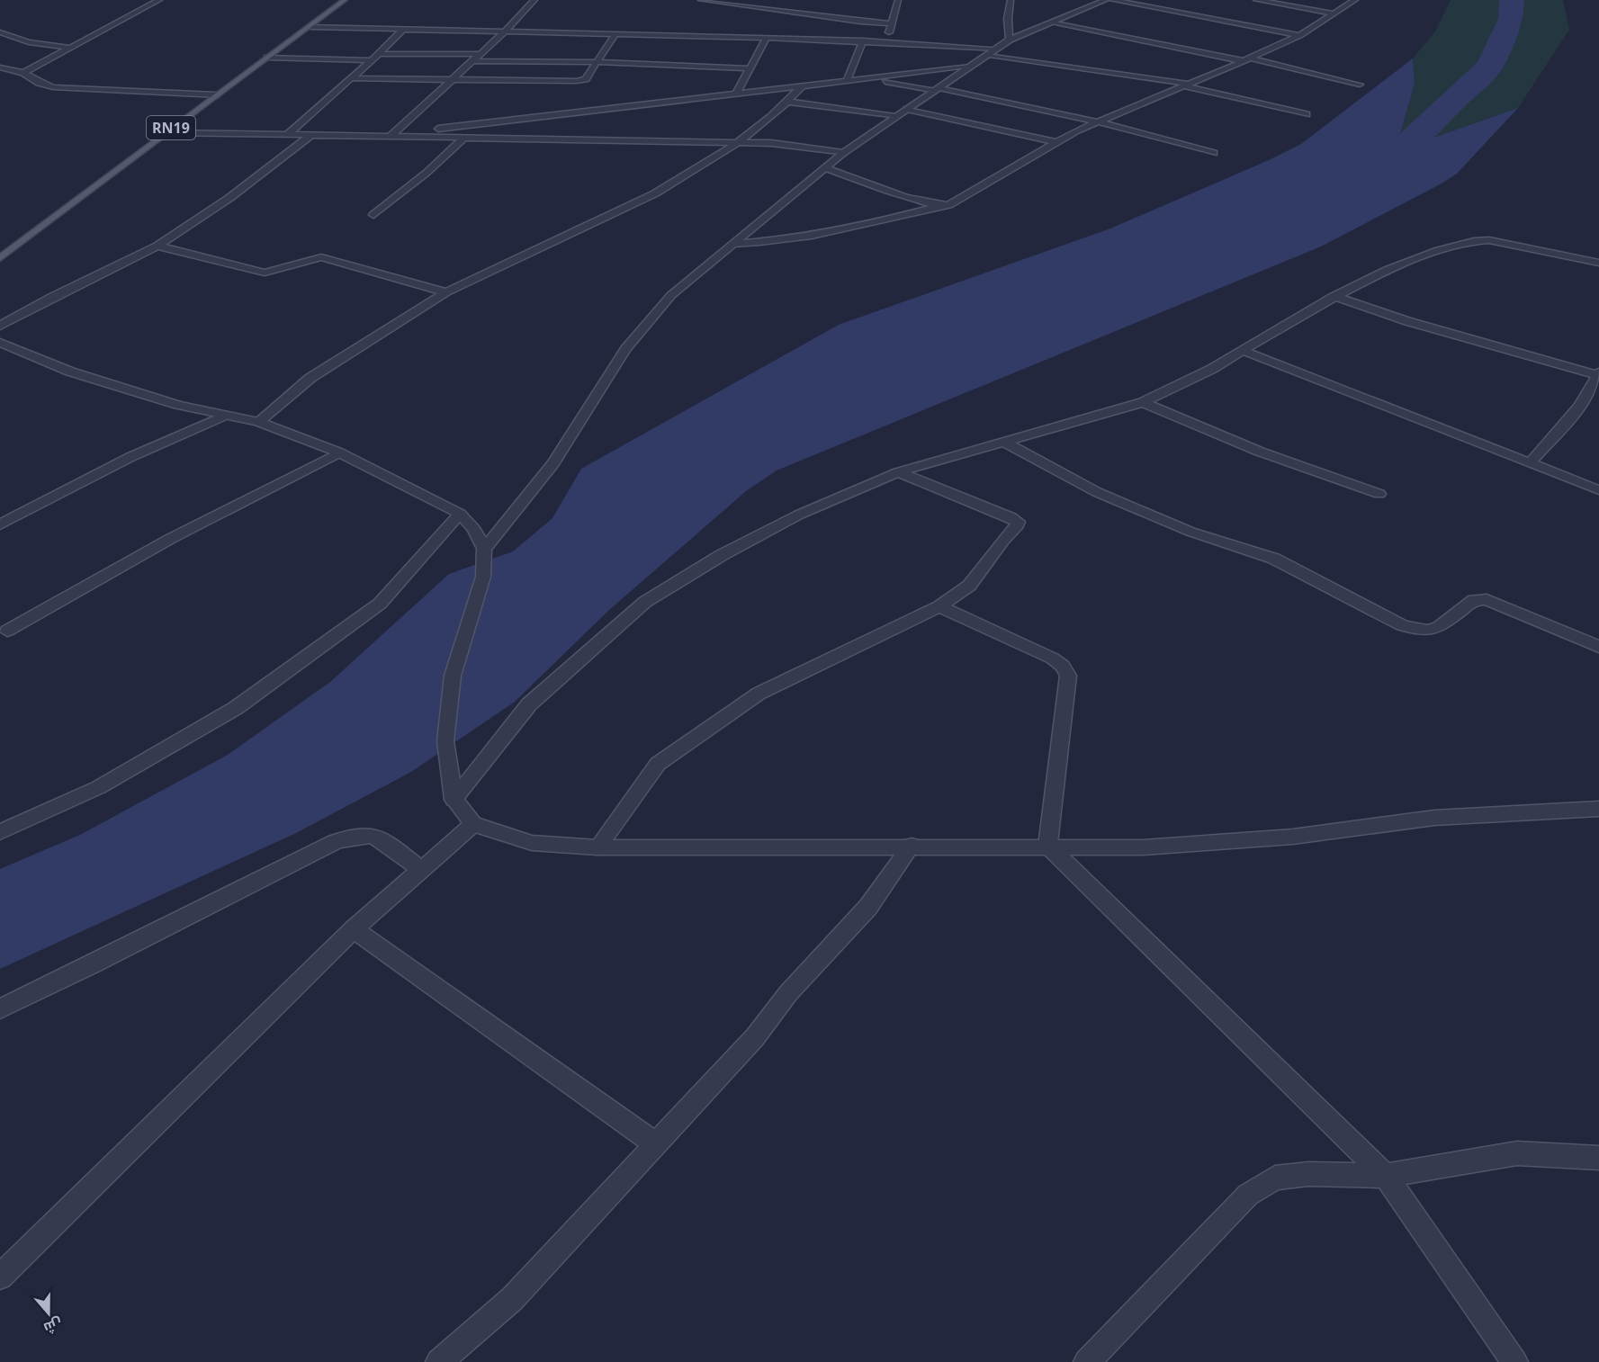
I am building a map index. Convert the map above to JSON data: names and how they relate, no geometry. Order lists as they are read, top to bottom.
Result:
{
  "streets": {
    "main road": ["RN19"]
  },
  "north": "bottom"
}
